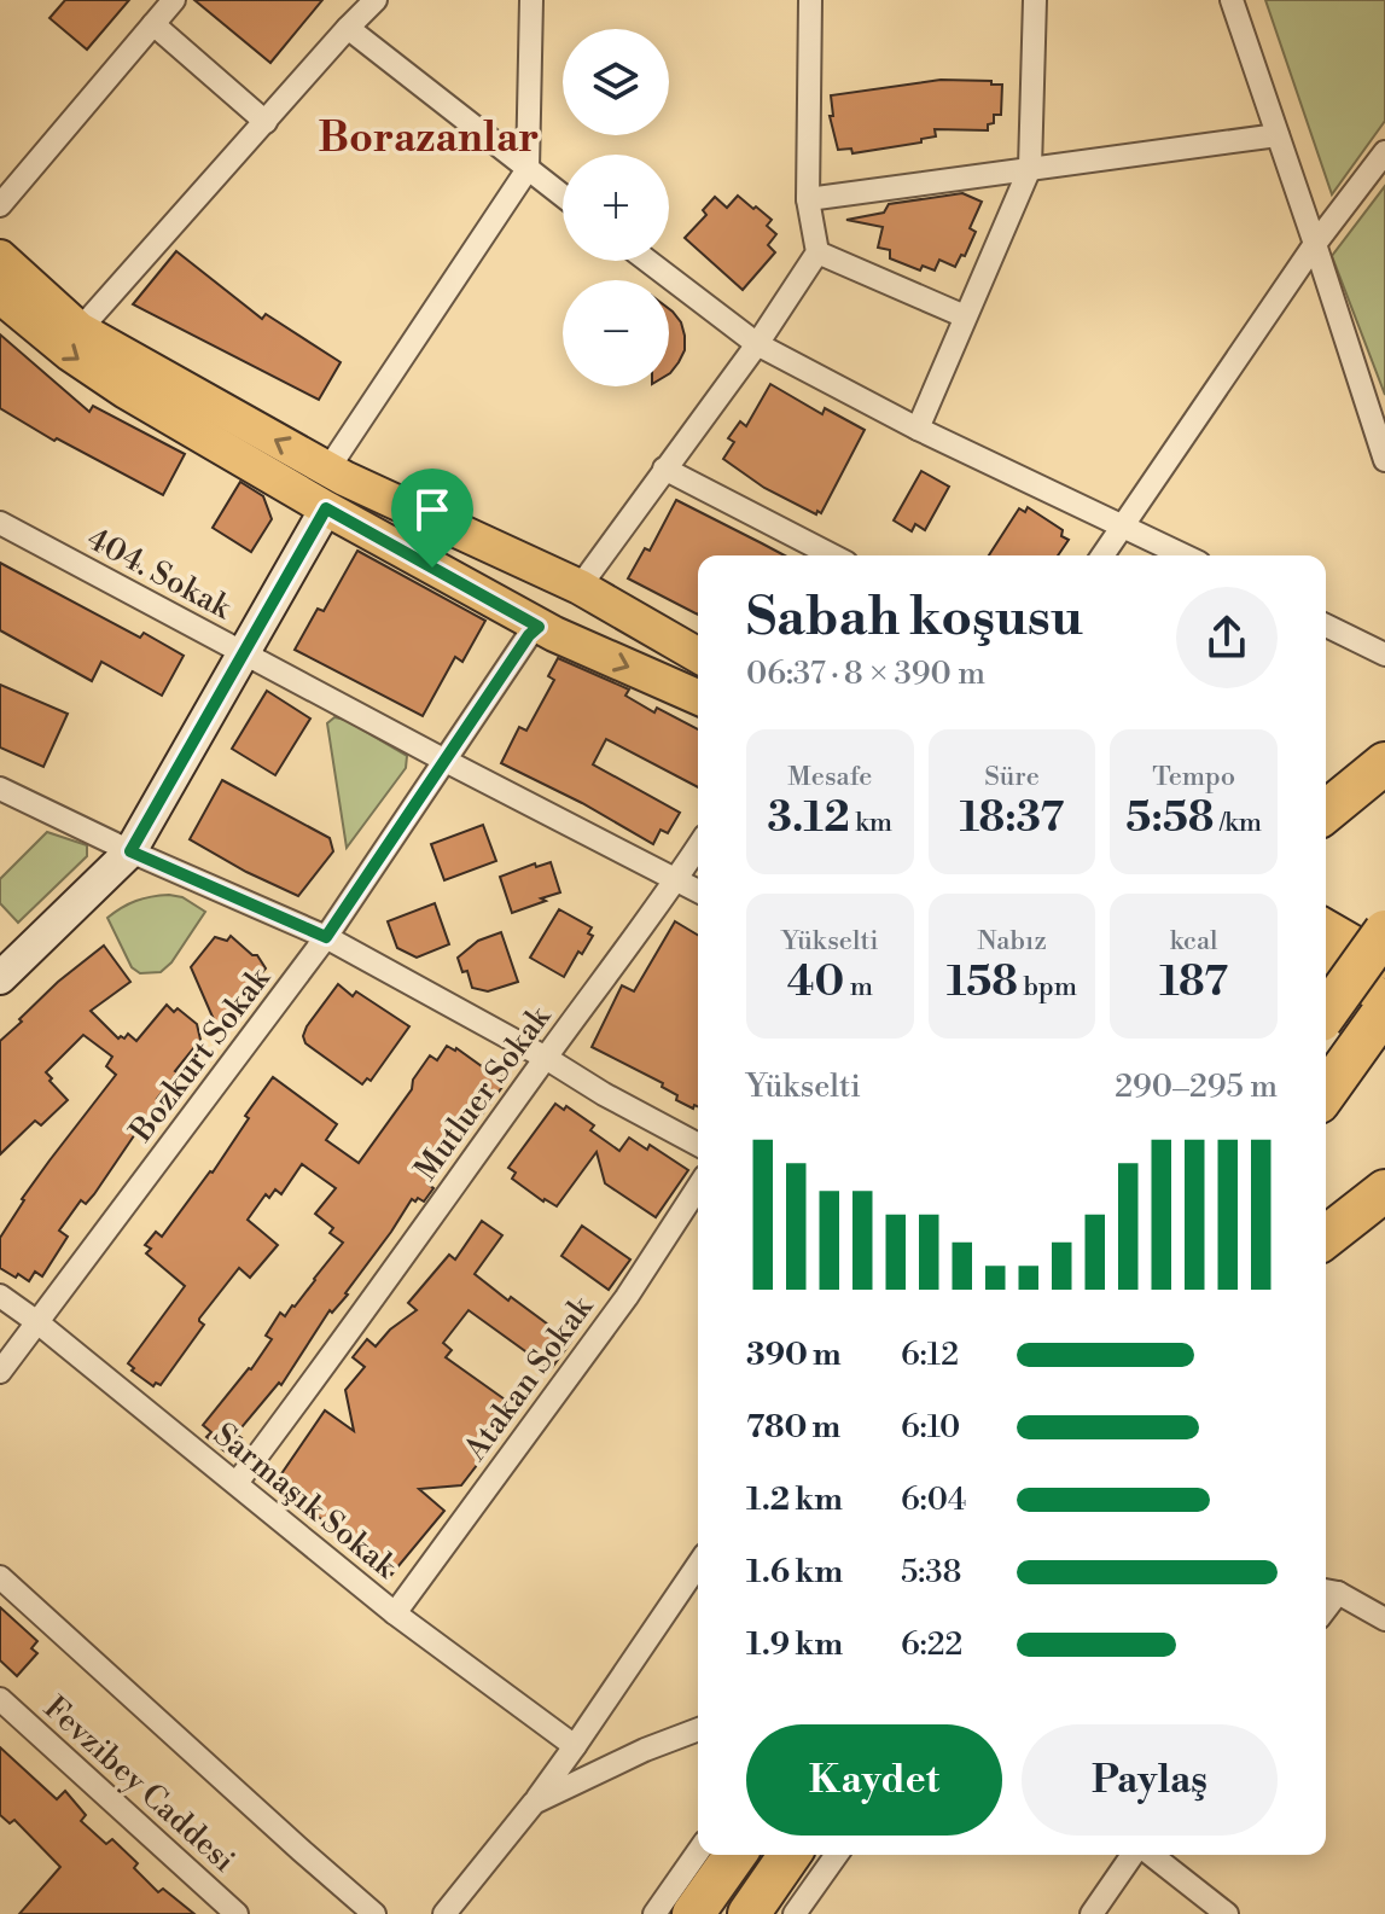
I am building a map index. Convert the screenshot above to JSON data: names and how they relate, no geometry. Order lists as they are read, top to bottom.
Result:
{
  "streets": {
    "street": [
      "404. Sokak",
      "Bozkurt Sokak",
      "Mutluer Sokak",
      "Atakan Sokak",
      "Sarmaşık Sokak",
      "Fevzibey Caddesi"
    ]
  },
  "crossings": [
    ["404. Sokak", "Bozkurt Sokak"],
    ["404. Sokak", "Mutluer Sokak"],
    ["Bozkurt Sokak", "Sarmaşık Sokak"],
    ["Mutluer Sokak", "Sarmaşık Sokak"],
    ["Atakan Sokak", "Sarmaşık Sokak"]
  ],
  "districts": ["Borazanlar"],
  "page": {
    "map_buttons": ["+", "−"],
    "heading": ["Sabah koşusu", "06:37 · 8 × 390 m"],
    "stats": [
      ["Mesafe", "3.12 km"],
      ["Süre", "18:37"],
      ["Tempo", "5:58 /km"],
      ["Yükselti", "40 m"],
      ["Nabız", "158 bpm"],
      ["kcal", "187"]
    ],
    "chart": ["Yükselti", "290–295 m"],
    "list": [
      {
        "name": "390 m",
        "note": "6:12"
      },
      {
        "name": "780 m",
        "note": "6:10"
      },
      {
        "name": "1.2 km",
        "note": "6:04"
      },
      {
        "name": "1.6 km",
        "note": "5:38"
      },
      {
        "name": "1.9 km",
        "note": "6:22"
      }
    ],
    "buttons": ["Kaydet", "Paylaş"]
  }
}
